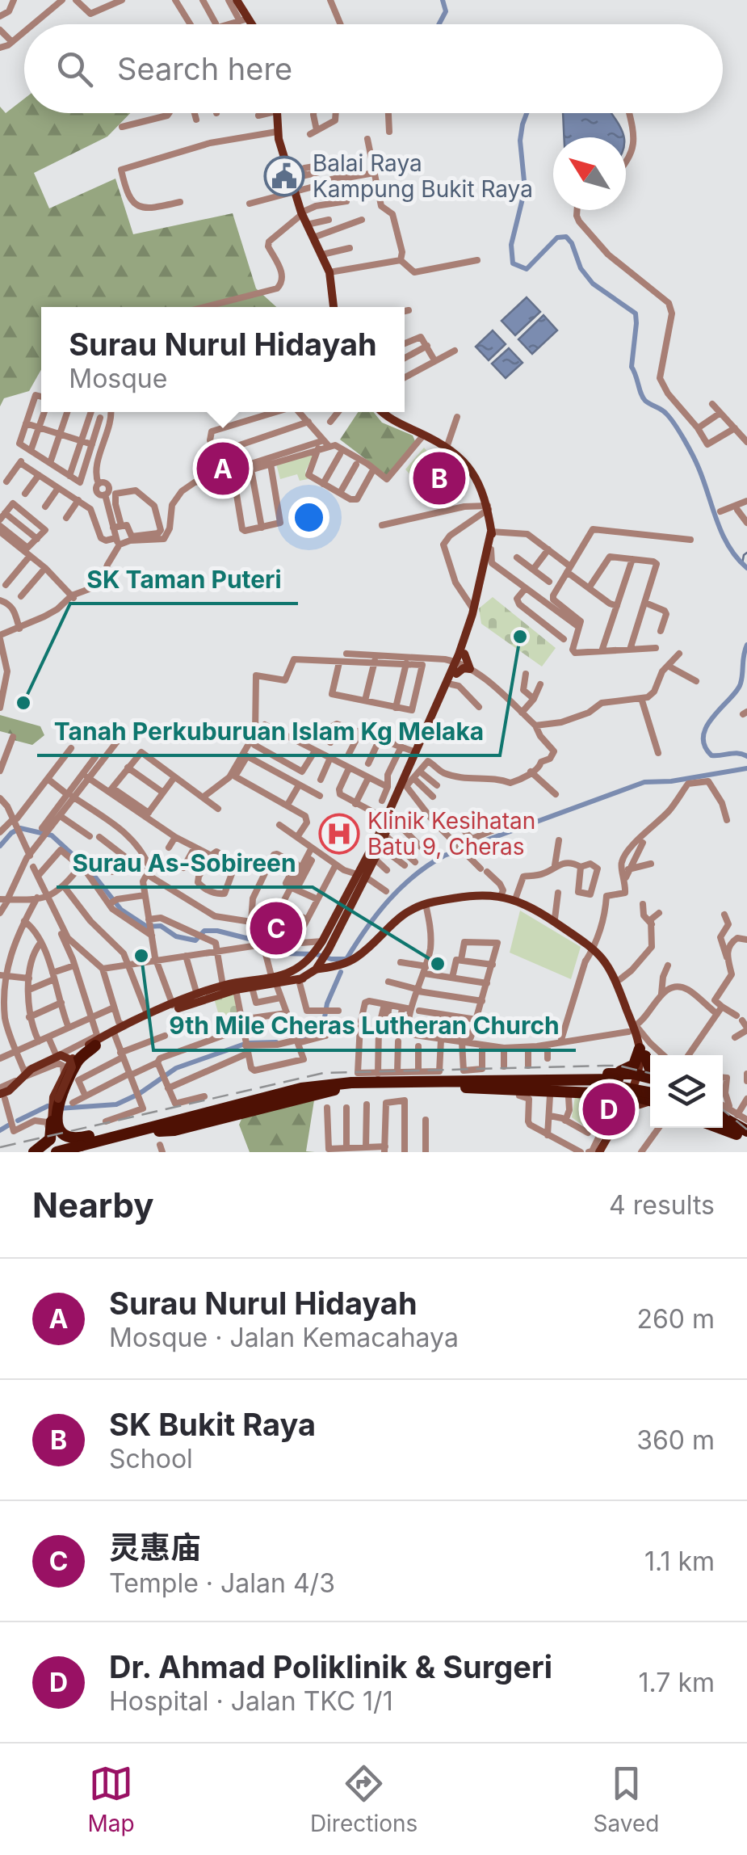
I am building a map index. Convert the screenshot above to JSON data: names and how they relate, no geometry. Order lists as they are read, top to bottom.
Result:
{
  "places": {
    "public building": ["Balai Raya Kampung Bukit Raya"],
    "other": [
      "Tanah Perkuburuan Islam Kg Melaka",
      "SK Taman Puteri",
      "9th Mile Cheras Lutheran Church",
      "Surau As-Sobireen"
    ],
    "hospital": ["Klinik Kesihatan Batu 9, Cheras"]
  },
  "north": "top left",
  "page": {
    "search": "Search here",
    "popup": ["Surau Nurul Hidayah", "Mosque"],
    "pins": [
      "A",
      "B",
      "C",
      "D"
    ],
    "heading": ["Nearby", "4 results"],
    "list": [
      {
        "mark": "A",
        "name": "Surau Nurul Hidayah",
        "note": "Mosque · Jalan Kemacahaya",
        "value": "260 m"
      },
      {
        "mark": "B",
        "name": "SK Bukit Raya",
        "note": "School",
        "value": "360 m"
      },
      {
        "mark": "C",
        "name": "灵惠庙",
        "note": "Temple · Jalan 4/3",
        "value": "1.1 km"
      },
      {
        "mark": "D",
        "name": "Dr. Ahmad Poliklinik & Surgeri",
        "note": "Hospital · Jalan TKC 1/1",
        "value": "1.7 km"
      }
    ],
    "nav": ["Map", "Directions", "Saved"]
  }
}
